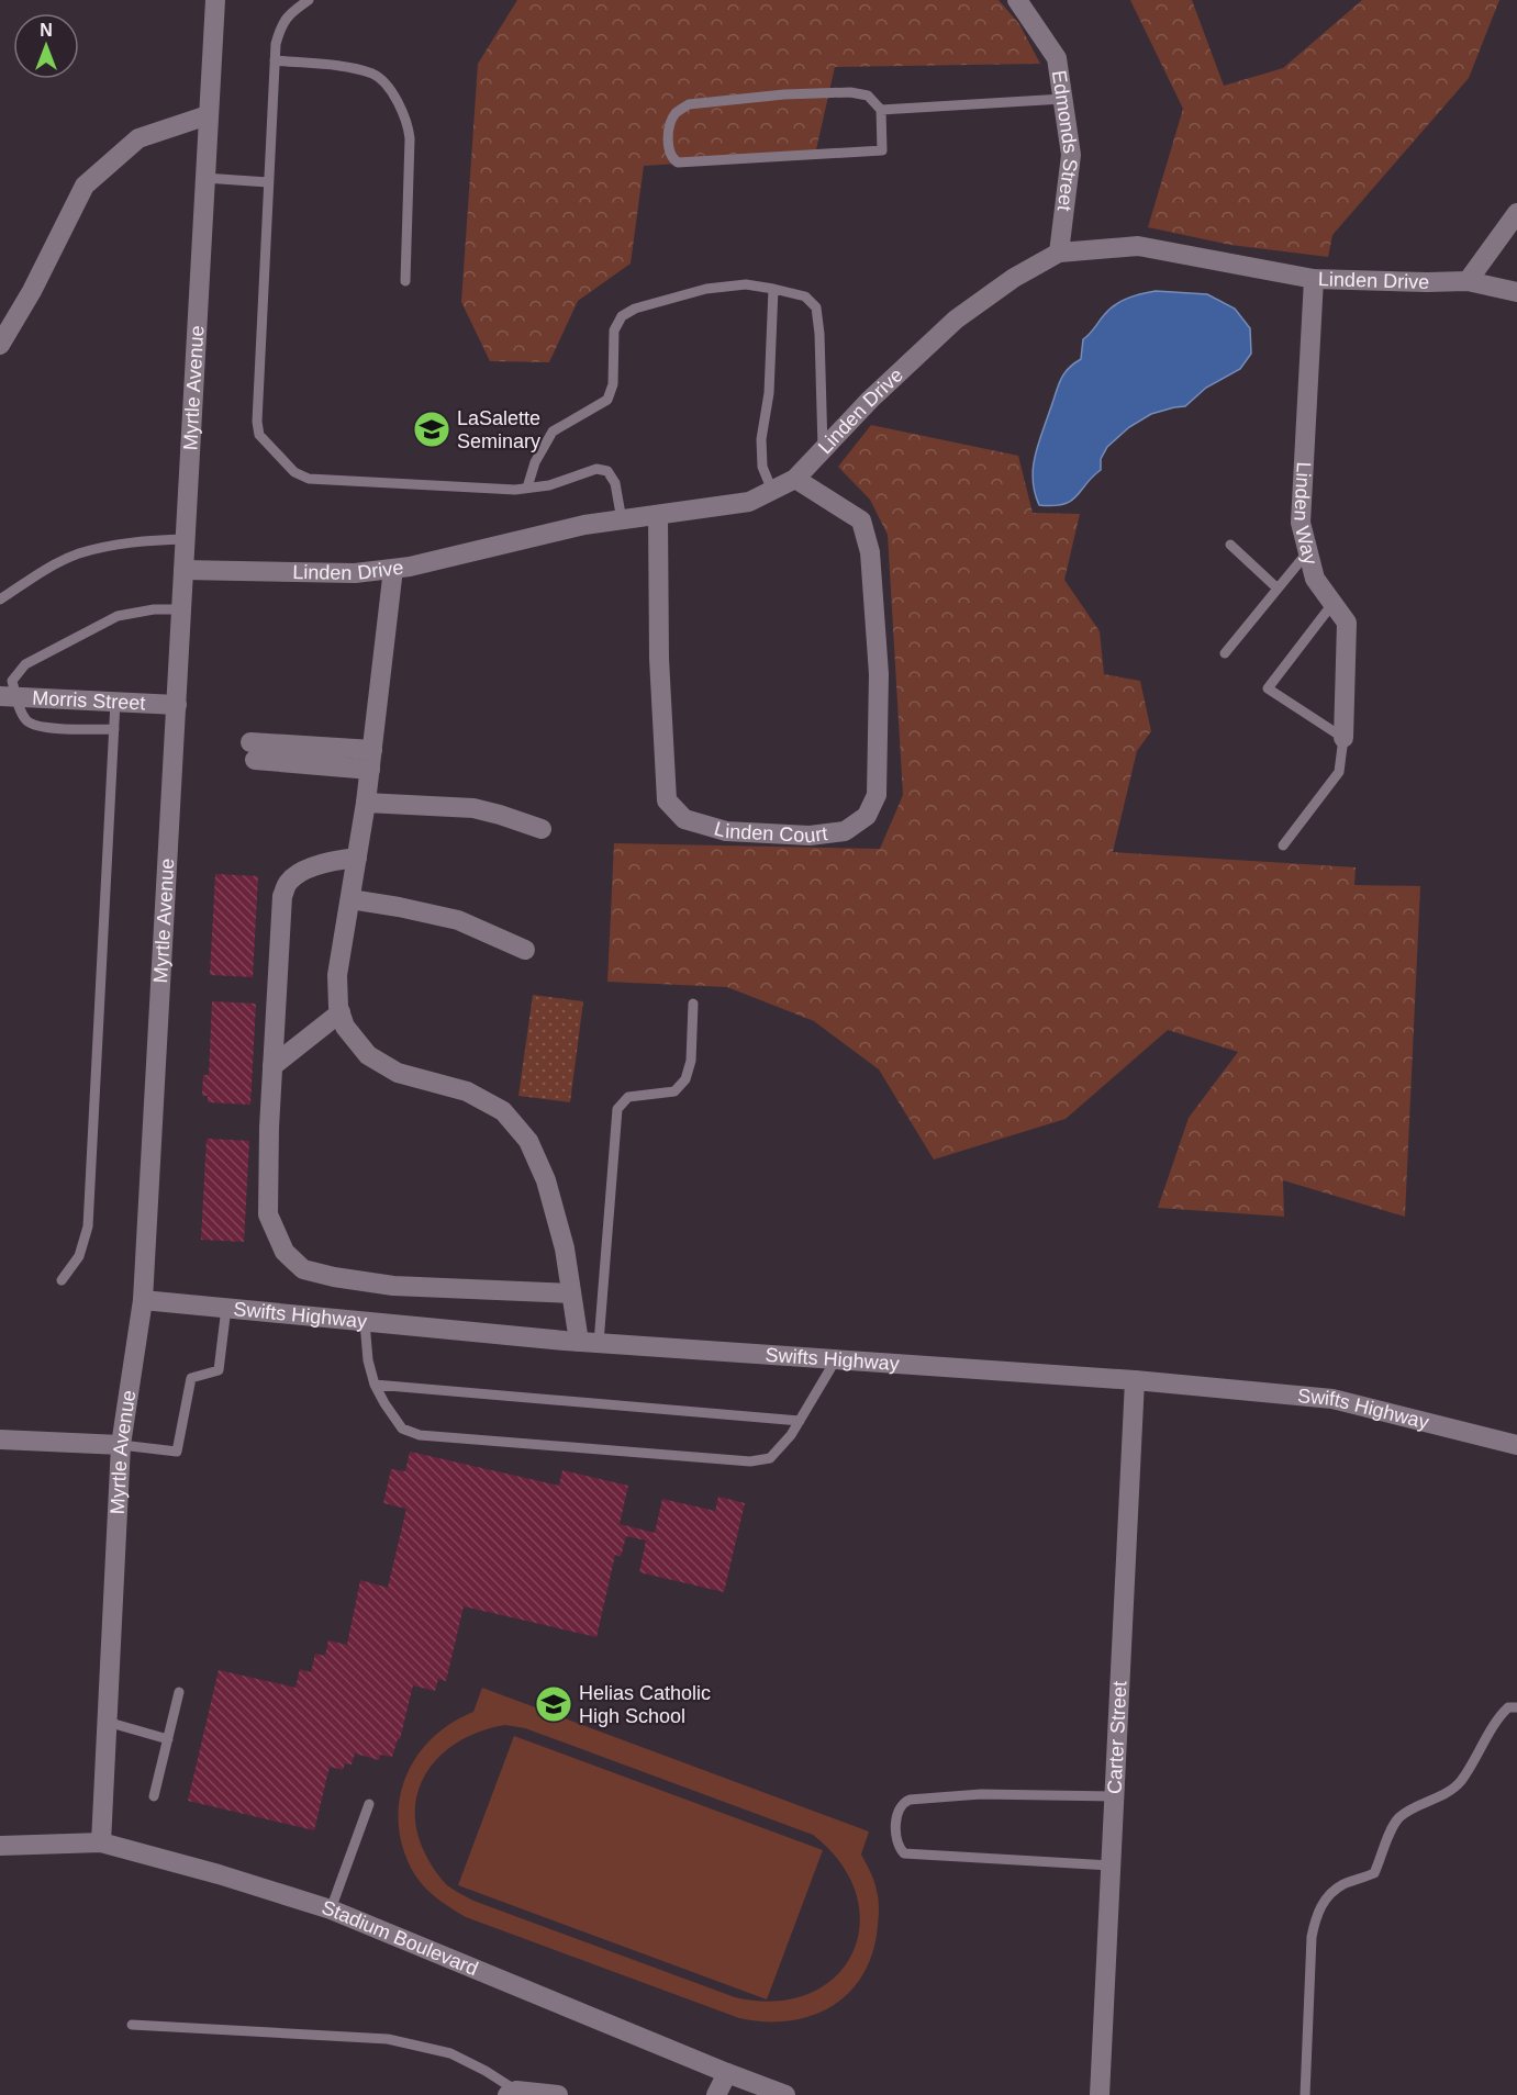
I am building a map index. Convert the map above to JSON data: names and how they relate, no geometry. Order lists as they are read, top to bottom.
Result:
{
  "streets": {
    "street": [
      "Edmonds Street",
      "Linden Drive",
      "Myrtle Avenue",
      "Linden Way",
      "Morris Street",
      "Linden Court",
      "Swifts Highway",
      "Carter Street",
      "Stadium Boulevard"
    ]
  },
  "crossings": [
    ["Edmonds Street", "Linden Drive"],
    ["Linden Drive", "Myrtle Avenue"],
    ["Linden Drive", "Linden Way"],
    ["Linden Drive", "Linden Court"],
    ["Myrtle Avenue", "Morris Street"],
    ["Myrtle Avenue", "Swifts Highway"],
    ["Myrtle Avenue", "Stadium Boulevard"],
    ["Swifts Highway", "Carter Street"]
  ],
  "places": {
    "school or university": ["LaSalette Seminary", "Helias Catholic High School"]
  },
  "north": "top"
}
